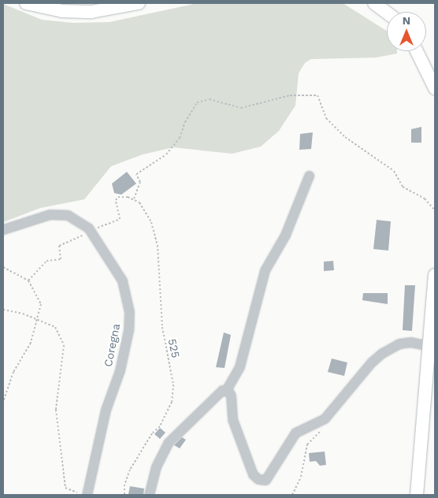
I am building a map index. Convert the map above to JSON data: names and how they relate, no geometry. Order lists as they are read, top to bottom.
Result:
{
  "streets": {
    "street": ["Coregna"],
    "path": ["525"]
  },
  "north": "top"
}
